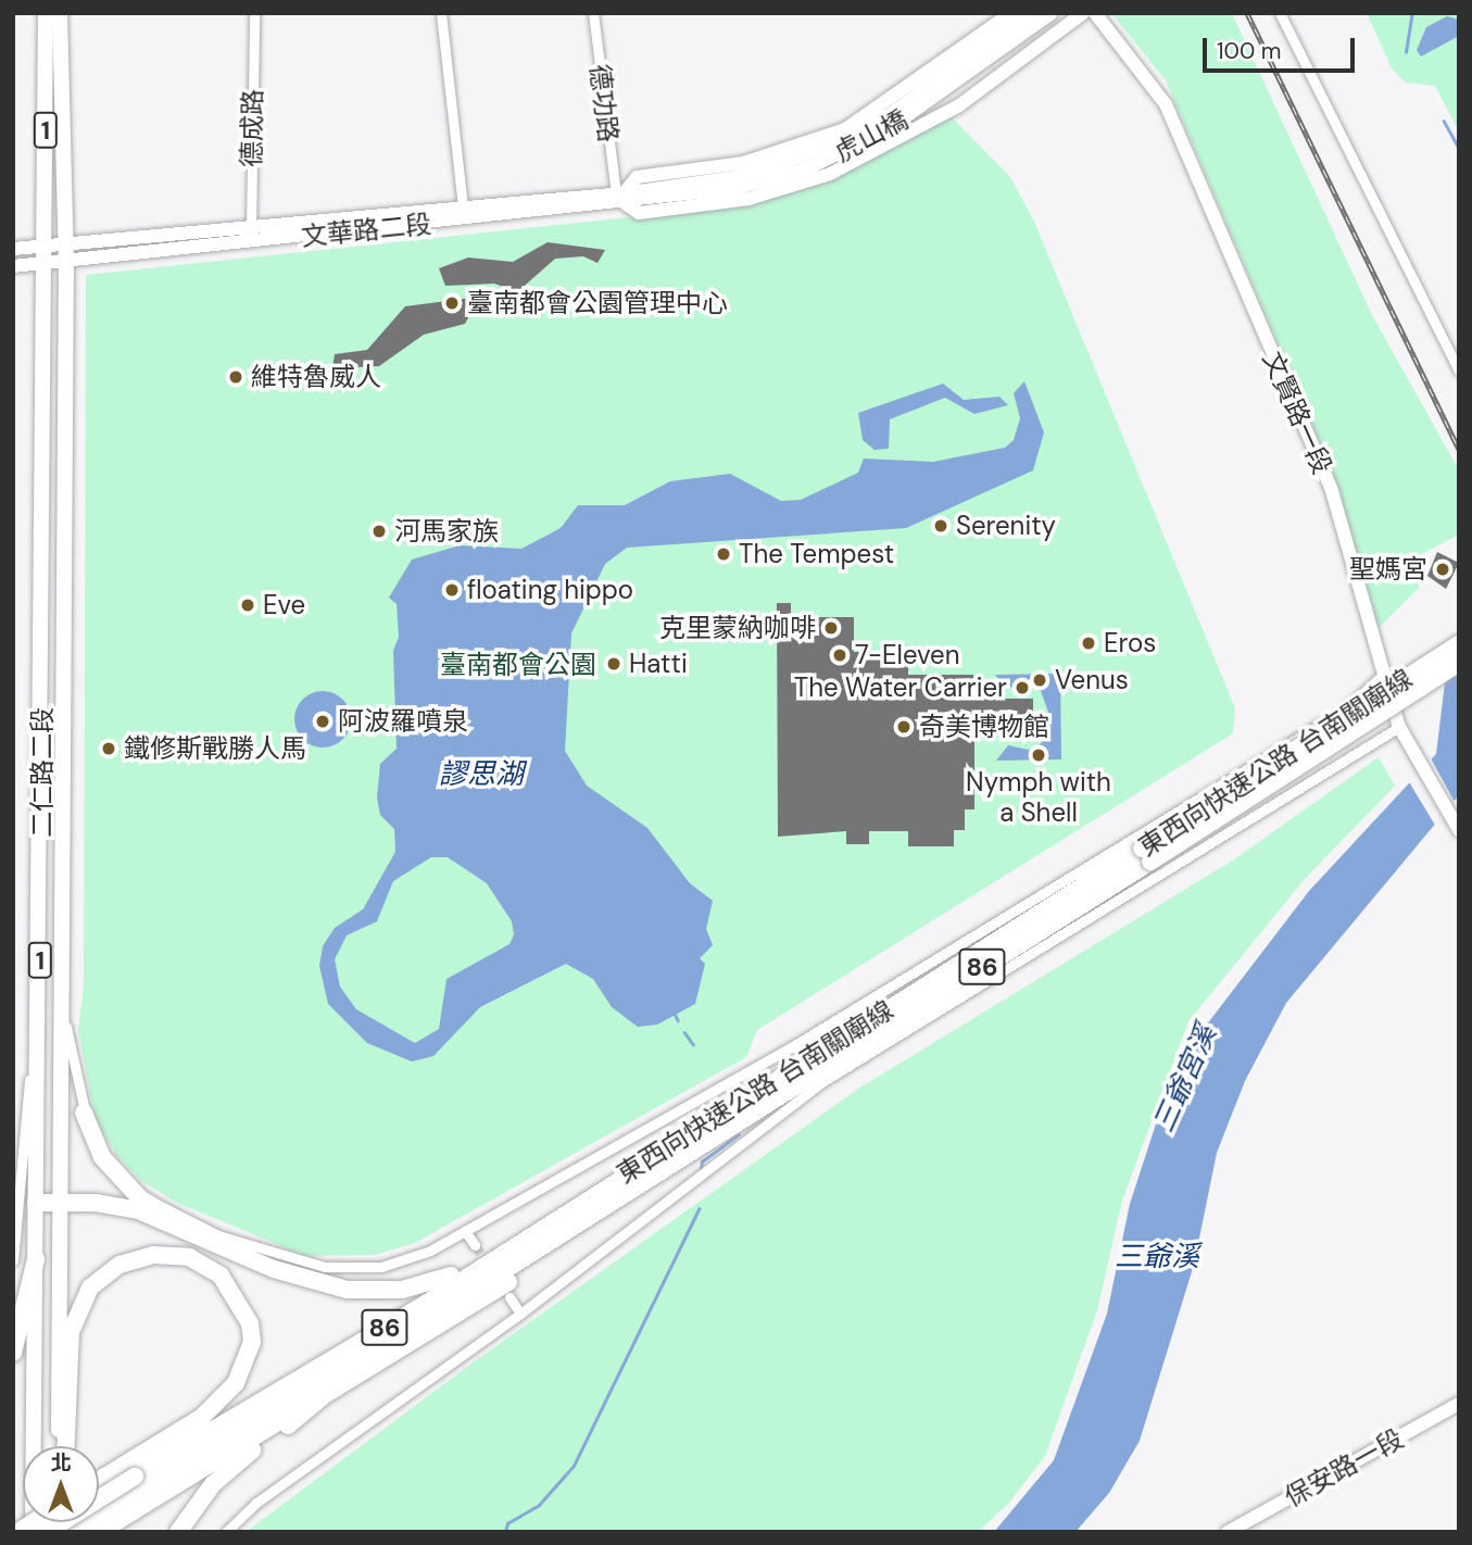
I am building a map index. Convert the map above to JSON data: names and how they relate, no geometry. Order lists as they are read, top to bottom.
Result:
{
  "streets": {
    "highway": ["東西向快速公路 台南關廟線", "86"],
    "main road": ["1", "二仁路二段"],
    "street": [
      "德功路",
      "德成路",
      "虎山橋",
      "文華路二段",
      "文賢路一段",
      "保安路一段"
    ]
  },
  "crossings": [
    ["德功路", "文華路二段"],
    ["德成路", "文華路二段"],
    ["虎山橋", "文華路二段"],
    ["文華路二段", "二仁路二段"]
  ],
  "water": ["謬思湖", "三爺宮溪", "三爺溪"],
  "parks": ["臺南都會公園"],
  "places": [
    "臺南都會公園管理中心",
    "維特魯威人",
    "Serenity",
    "河馬家族",
    "The Tempest",
    "聖媽宮",
    "floating hippo",
    "Eve",
    "克里蒙納咖啡",
    "Eros",
    "7-Eleven",
    "Hatti",
    "Venus",
    "The Water Carrier",
    "阿波羅噴泉",
    "奇美博物館",
    "鐵修斯戰勝人馬",
    "Nymph with a Shell"
  ],
  "scale_bar": "100 m",
  "north": "top"
}
